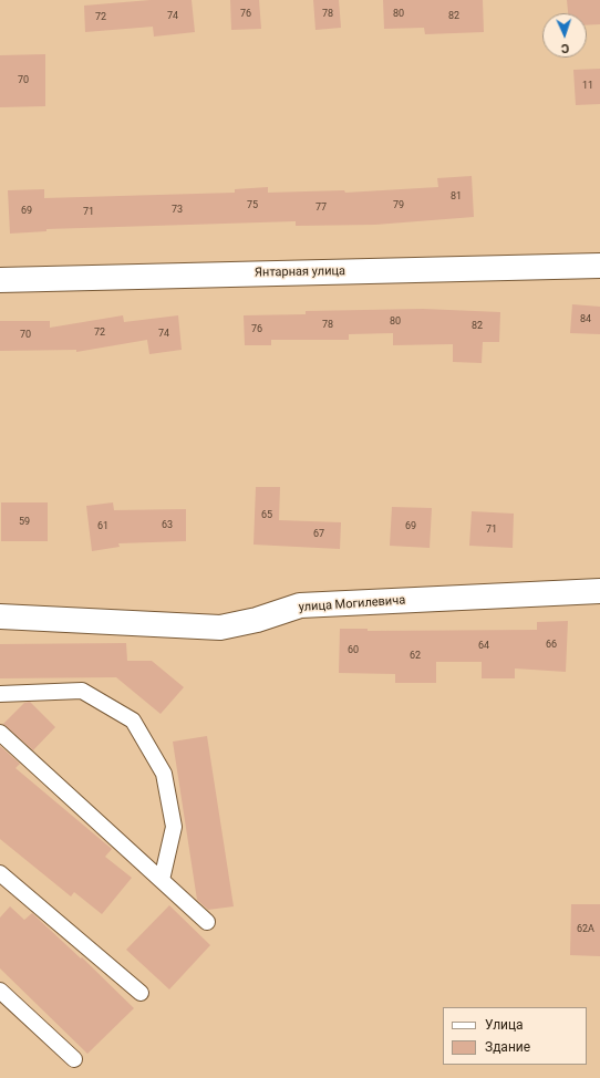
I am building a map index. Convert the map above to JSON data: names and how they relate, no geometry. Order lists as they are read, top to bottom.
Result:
{
  "streets": {
    "street": ["Янтарная улица", "улица Могилевича"]
  },
  "house_numbers": [
    "76",
    "78",
    "80",
    "74",
    "82",
    "72",
    "70",
    "11",
    "81",
    "75",
    "79",
    "77",
    "73",
    "69",
    "71",
    "84",
    "80",
    "78",
    "82",
    "76",
    "72",
    "74",
    "70",
    "65",
    "59",
    "63",
    "61",
    "69",
    "71",
    "67",
    "66",
    "64",
    "60",
    "62",
    "62А"
  ],
  "legend": ["Улица", "Здание"],
  "north": "bottom"
}
